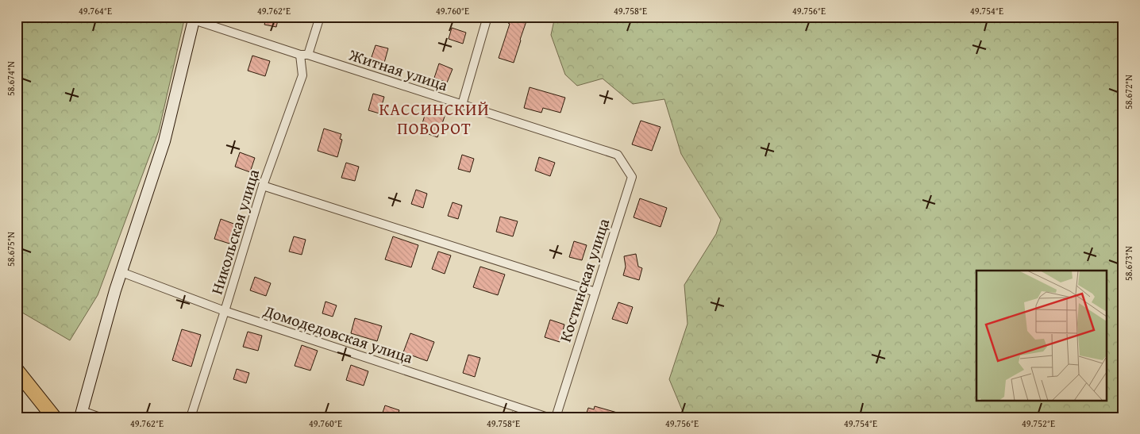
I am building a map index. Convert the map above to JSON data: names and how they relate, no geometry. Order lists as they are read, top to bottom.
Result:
{
  "streets": {
    "street": [
      "Житная улица",
      "Никольская улица",
      "Костинская улица",
      "Домодедовская улица"
    ]
  },
  "crossings": [
    ["Житная улица", "Никольская улица"],
    ["Житная улица", "Костинская улица"],
    ["Никольская улица", "Домодедовская улица"]
  ],
  "districts": ["КАССИНСКИЙ ПОВОРОТ"],
  "coordinates": [
    "49.764°E",
    "49.762°E",
    "49.760°E",
    "49.758°E",
    "49.756°E",
    "49.754°E",
    "58.674°N",
    "58.672°N",
    "58.675°N",
    "58.673°N",
    "49.752°E"
  ]
}
